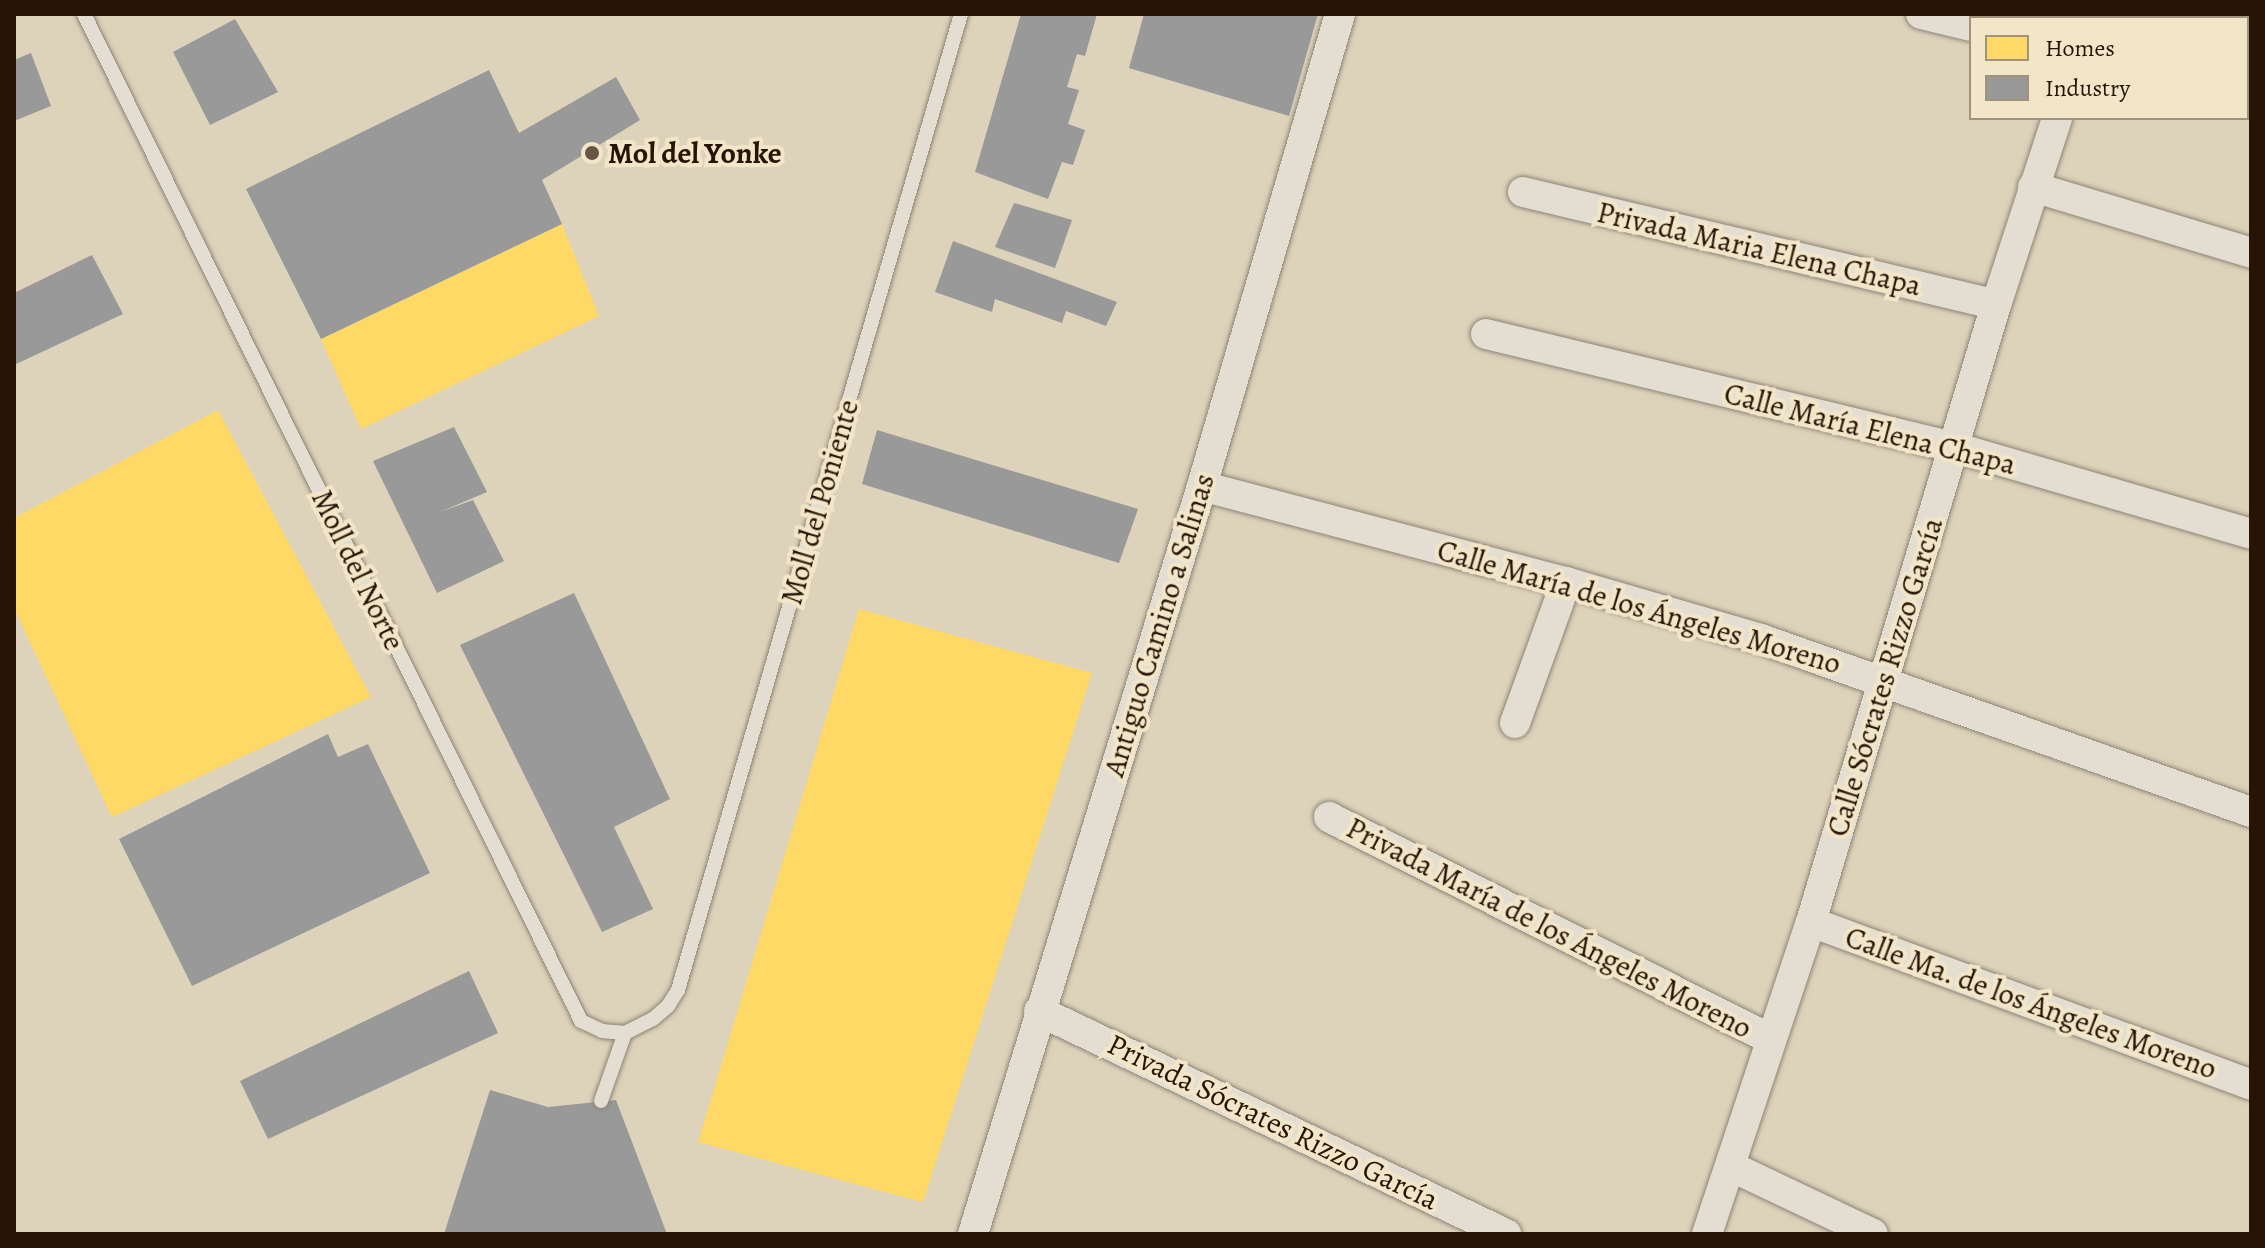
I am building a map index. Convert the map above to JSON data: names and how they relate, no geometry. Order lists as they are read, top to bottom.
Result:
{
  "streets": {
    "street": [
      "Privada Maria Elena Chapa",
      "Calle María Elena Chapa",
      "Calle María de los Ángeles Moreno",
      "Antiguo Camino a Salinas",
      "Calle Sócrates Rizzo García",
      "Privada María de los Ángeles Moreno",
      "Calle Ma. de los Ángeles Moreno",
      "Privada Sócrates Rizzo García"
    ],
    "lane": ["Moll del Poniente", "Moll del Norte"]
  },
  "crossings": [
    ["Privada Maria Elena Chapa", "Calle Sócrates Rizzo García"],
    ["Calle María Elena Chapa", "Calle Sócrates Rizzo García"],
    ["Moll del Poniente", "Moll del Norte"],
    ["Calle María de los Ángeles Moreno", "Antiguo Camino a Salinas"],
    ["Calle María de los Ángeles Moreno", "Calle Sócrates Rizzo García"],
    ["Antiguo Camino a Salinas", "Privada Sócrates Rizzo García"],
    ["Calle Sócrates Rizzo García", "Privada María de los Ángeles Moreno"],
    ["Calle Sócrates Rizzo García", "Calle Ma. de los Ángeles Moreno"]
  ],
  "places": ["Mol del Yonke"],
  "legend": ["Homes", "Industry"]
}
